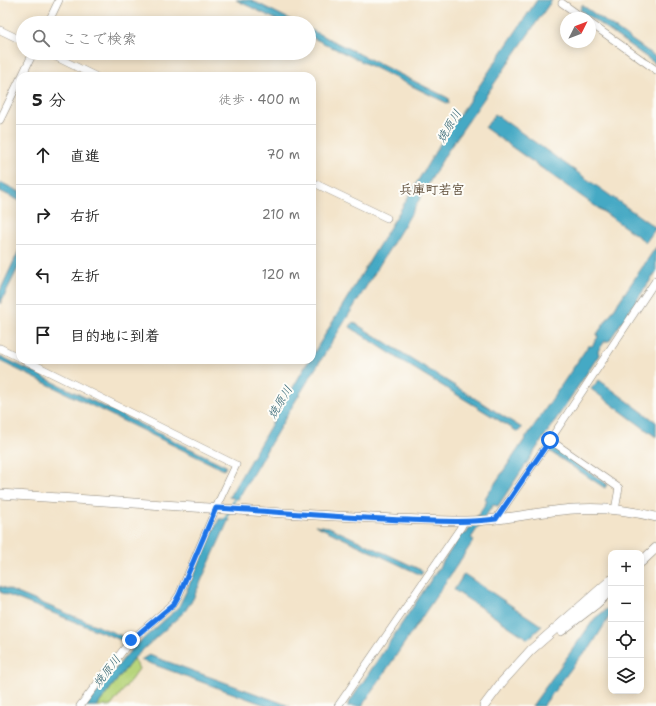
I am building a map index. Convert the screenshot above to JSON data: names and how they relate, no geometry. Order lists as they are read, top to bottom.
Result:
{
  "districts": ["兵庫町若宮"],
  "water": ["焼原川"],
  "north": "top right",
  "page": {
    "search": "ここで検索",
    "heading": ["5 分", "徒歩 · 400 m"],
    "list": [
      ["直進", "70 m"],
      ["右折", "210 m"],
      ["左折", "120 m"],
      "目的地に到着"
    ],
    "map_buttons": ["+", "−"]
  }
}
